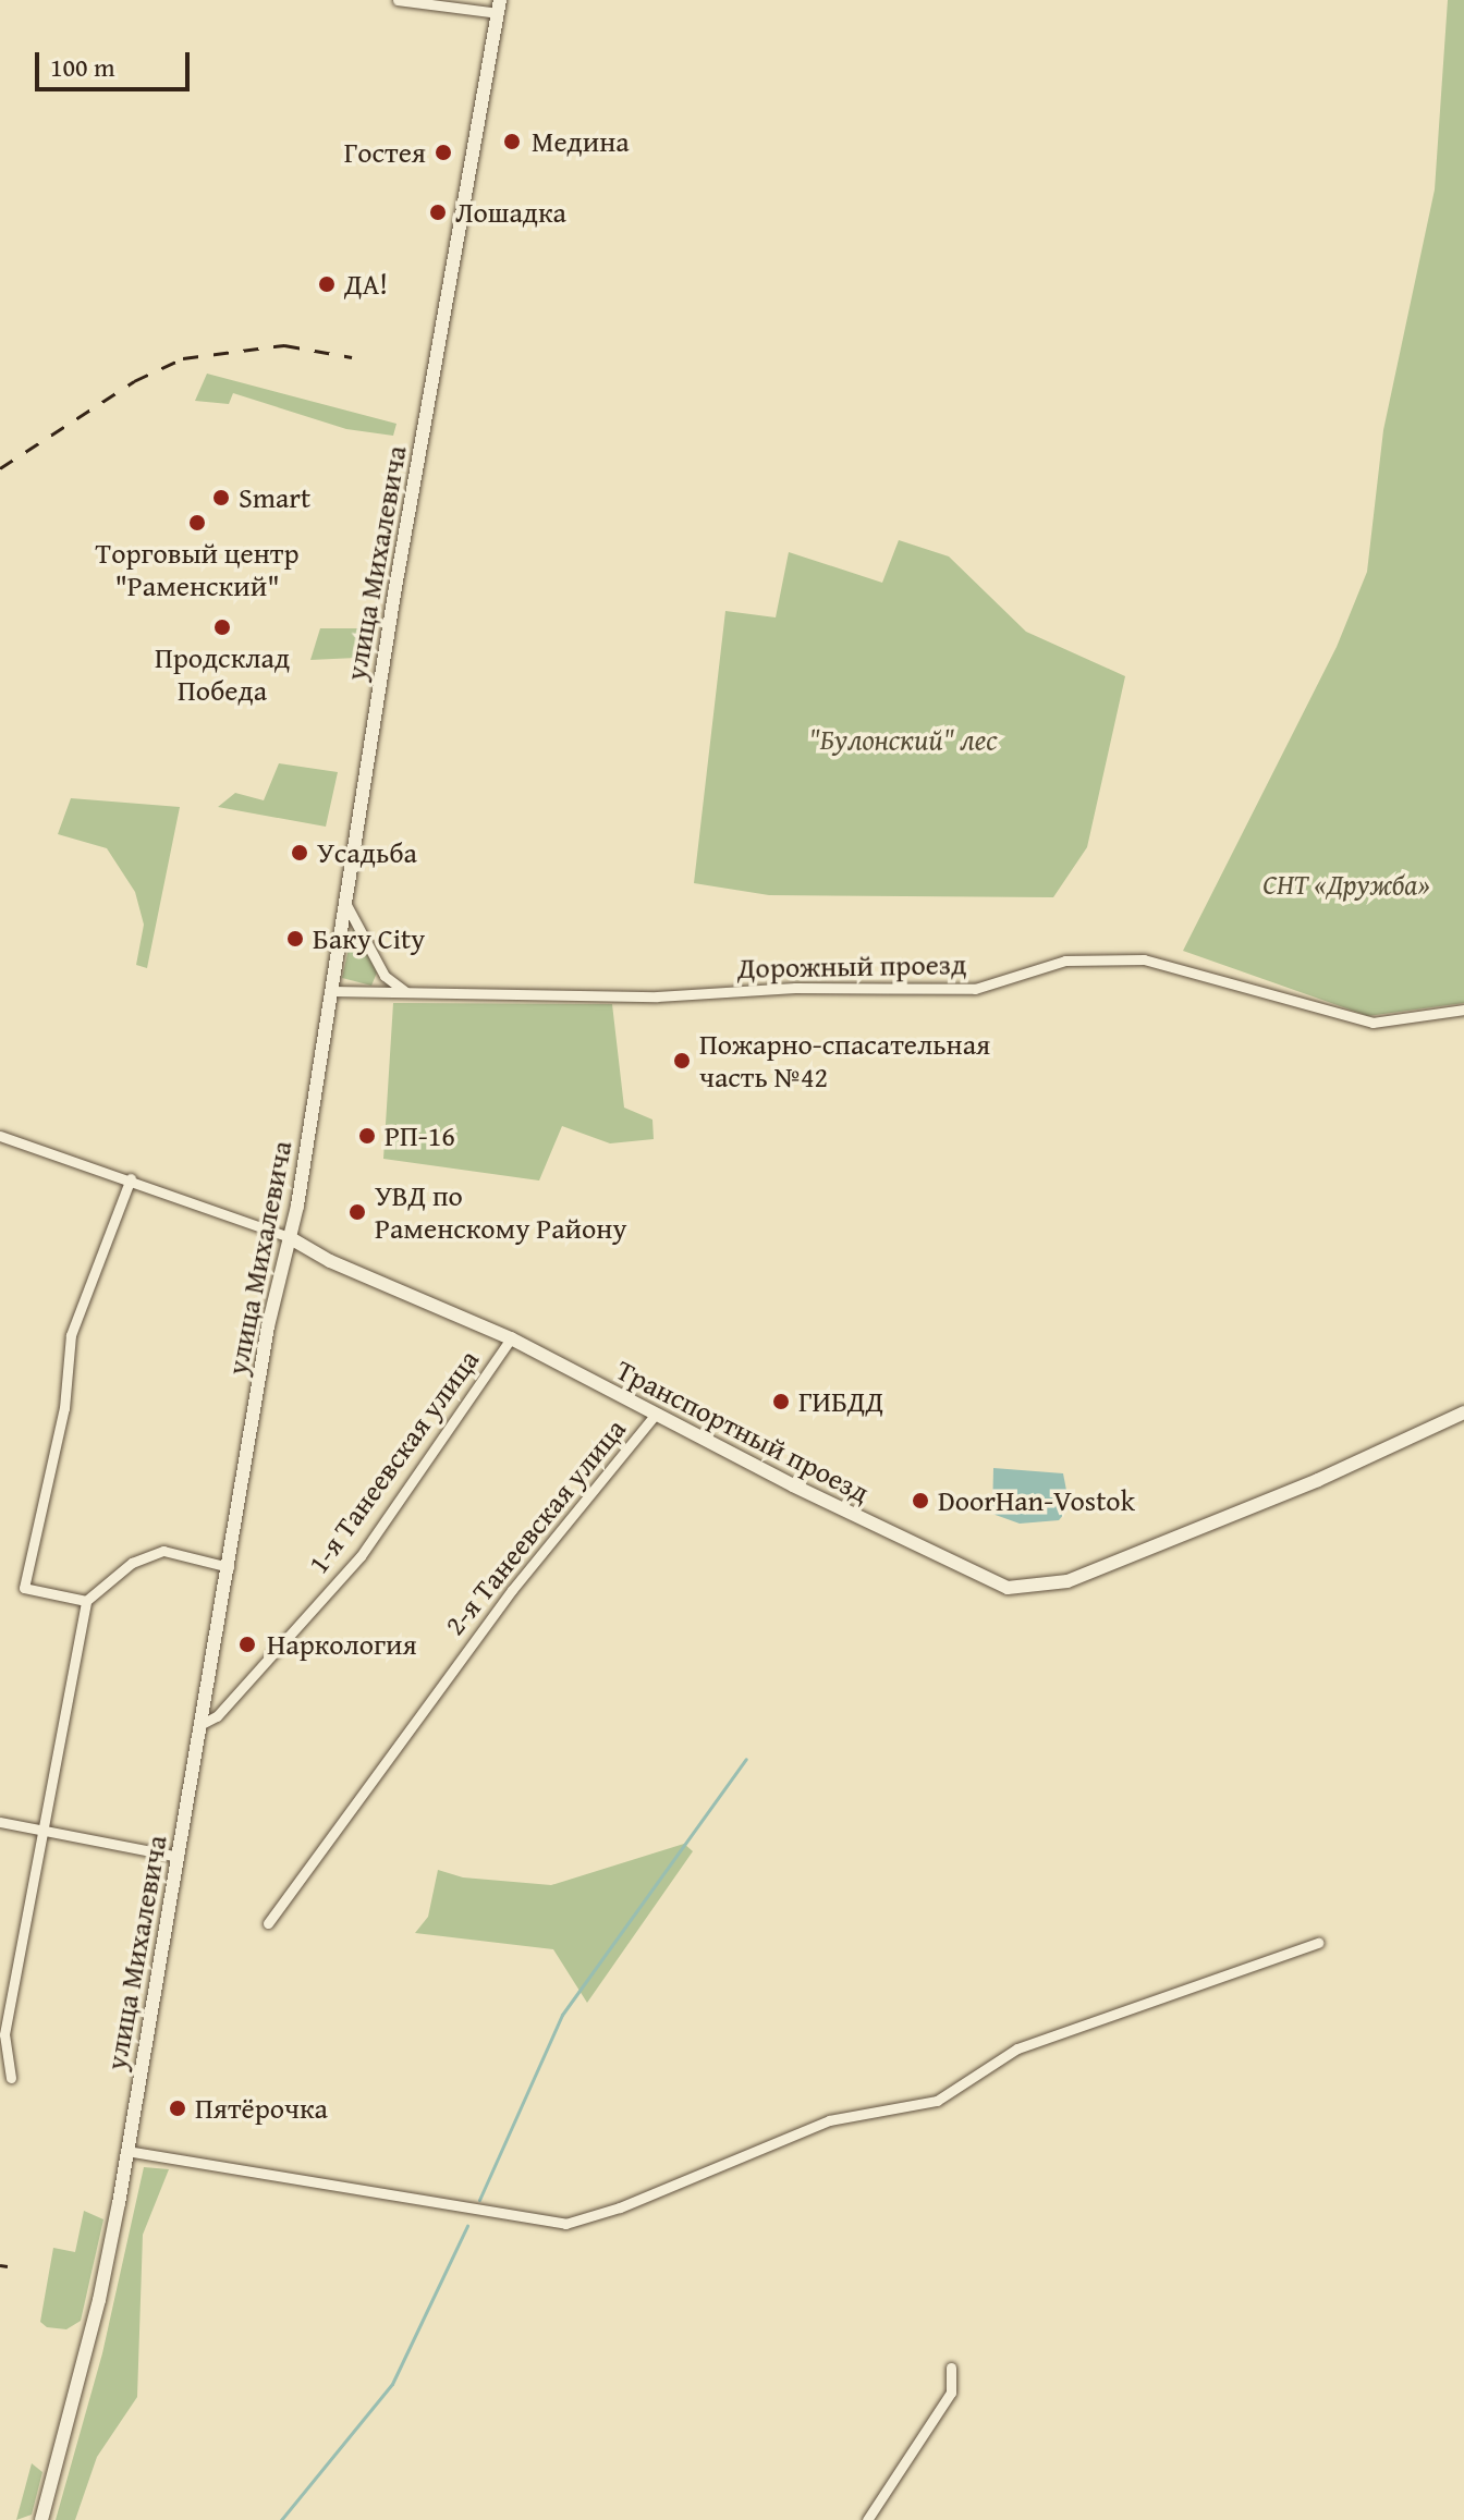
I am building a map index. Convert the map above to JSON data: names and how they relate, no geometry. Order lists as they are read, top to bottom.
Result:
{
  "streets": {
    "main road": ["улица Михалевича", "Транспортный проезд"],
    "street": ["Дорожный проезд", "1-я Танеевская улица", "2-я Танеевская улица"]
  },
  "crossings": [
    ["улица Михалевича", "Дорожный проезд"],
    ["улица Михалевича", "Транспортный проезд"],
    ["улица Михалевича", "1-я Танеевская улица"],
    ["Транспортный проезд", "1-я Танеевская улица"],
    ["Транспортный проезд", "2-я Танеевская улица"]
  ],
  "parks": ["\"Булонский\" лес", "СНТ «Дружба»"],
  "places": [
    "Медина",
    "Гостея",
    "Лошадка",
    "ДА!",
    "Smart",
    "Торговый центр \"Раменский\"",
    "Продсклад Победа",
    "Усадьба",
    "Баку City",
    "Пожарно-спасательная часть №42",
    "РП-16",
    "УВД по Раменскому Району",
    "ГИБДД",
    "DoorHan-Vostok",
    "Наркология",
    "Пятёрочка"
  ],
  "scale_bar": "100 m"
}
